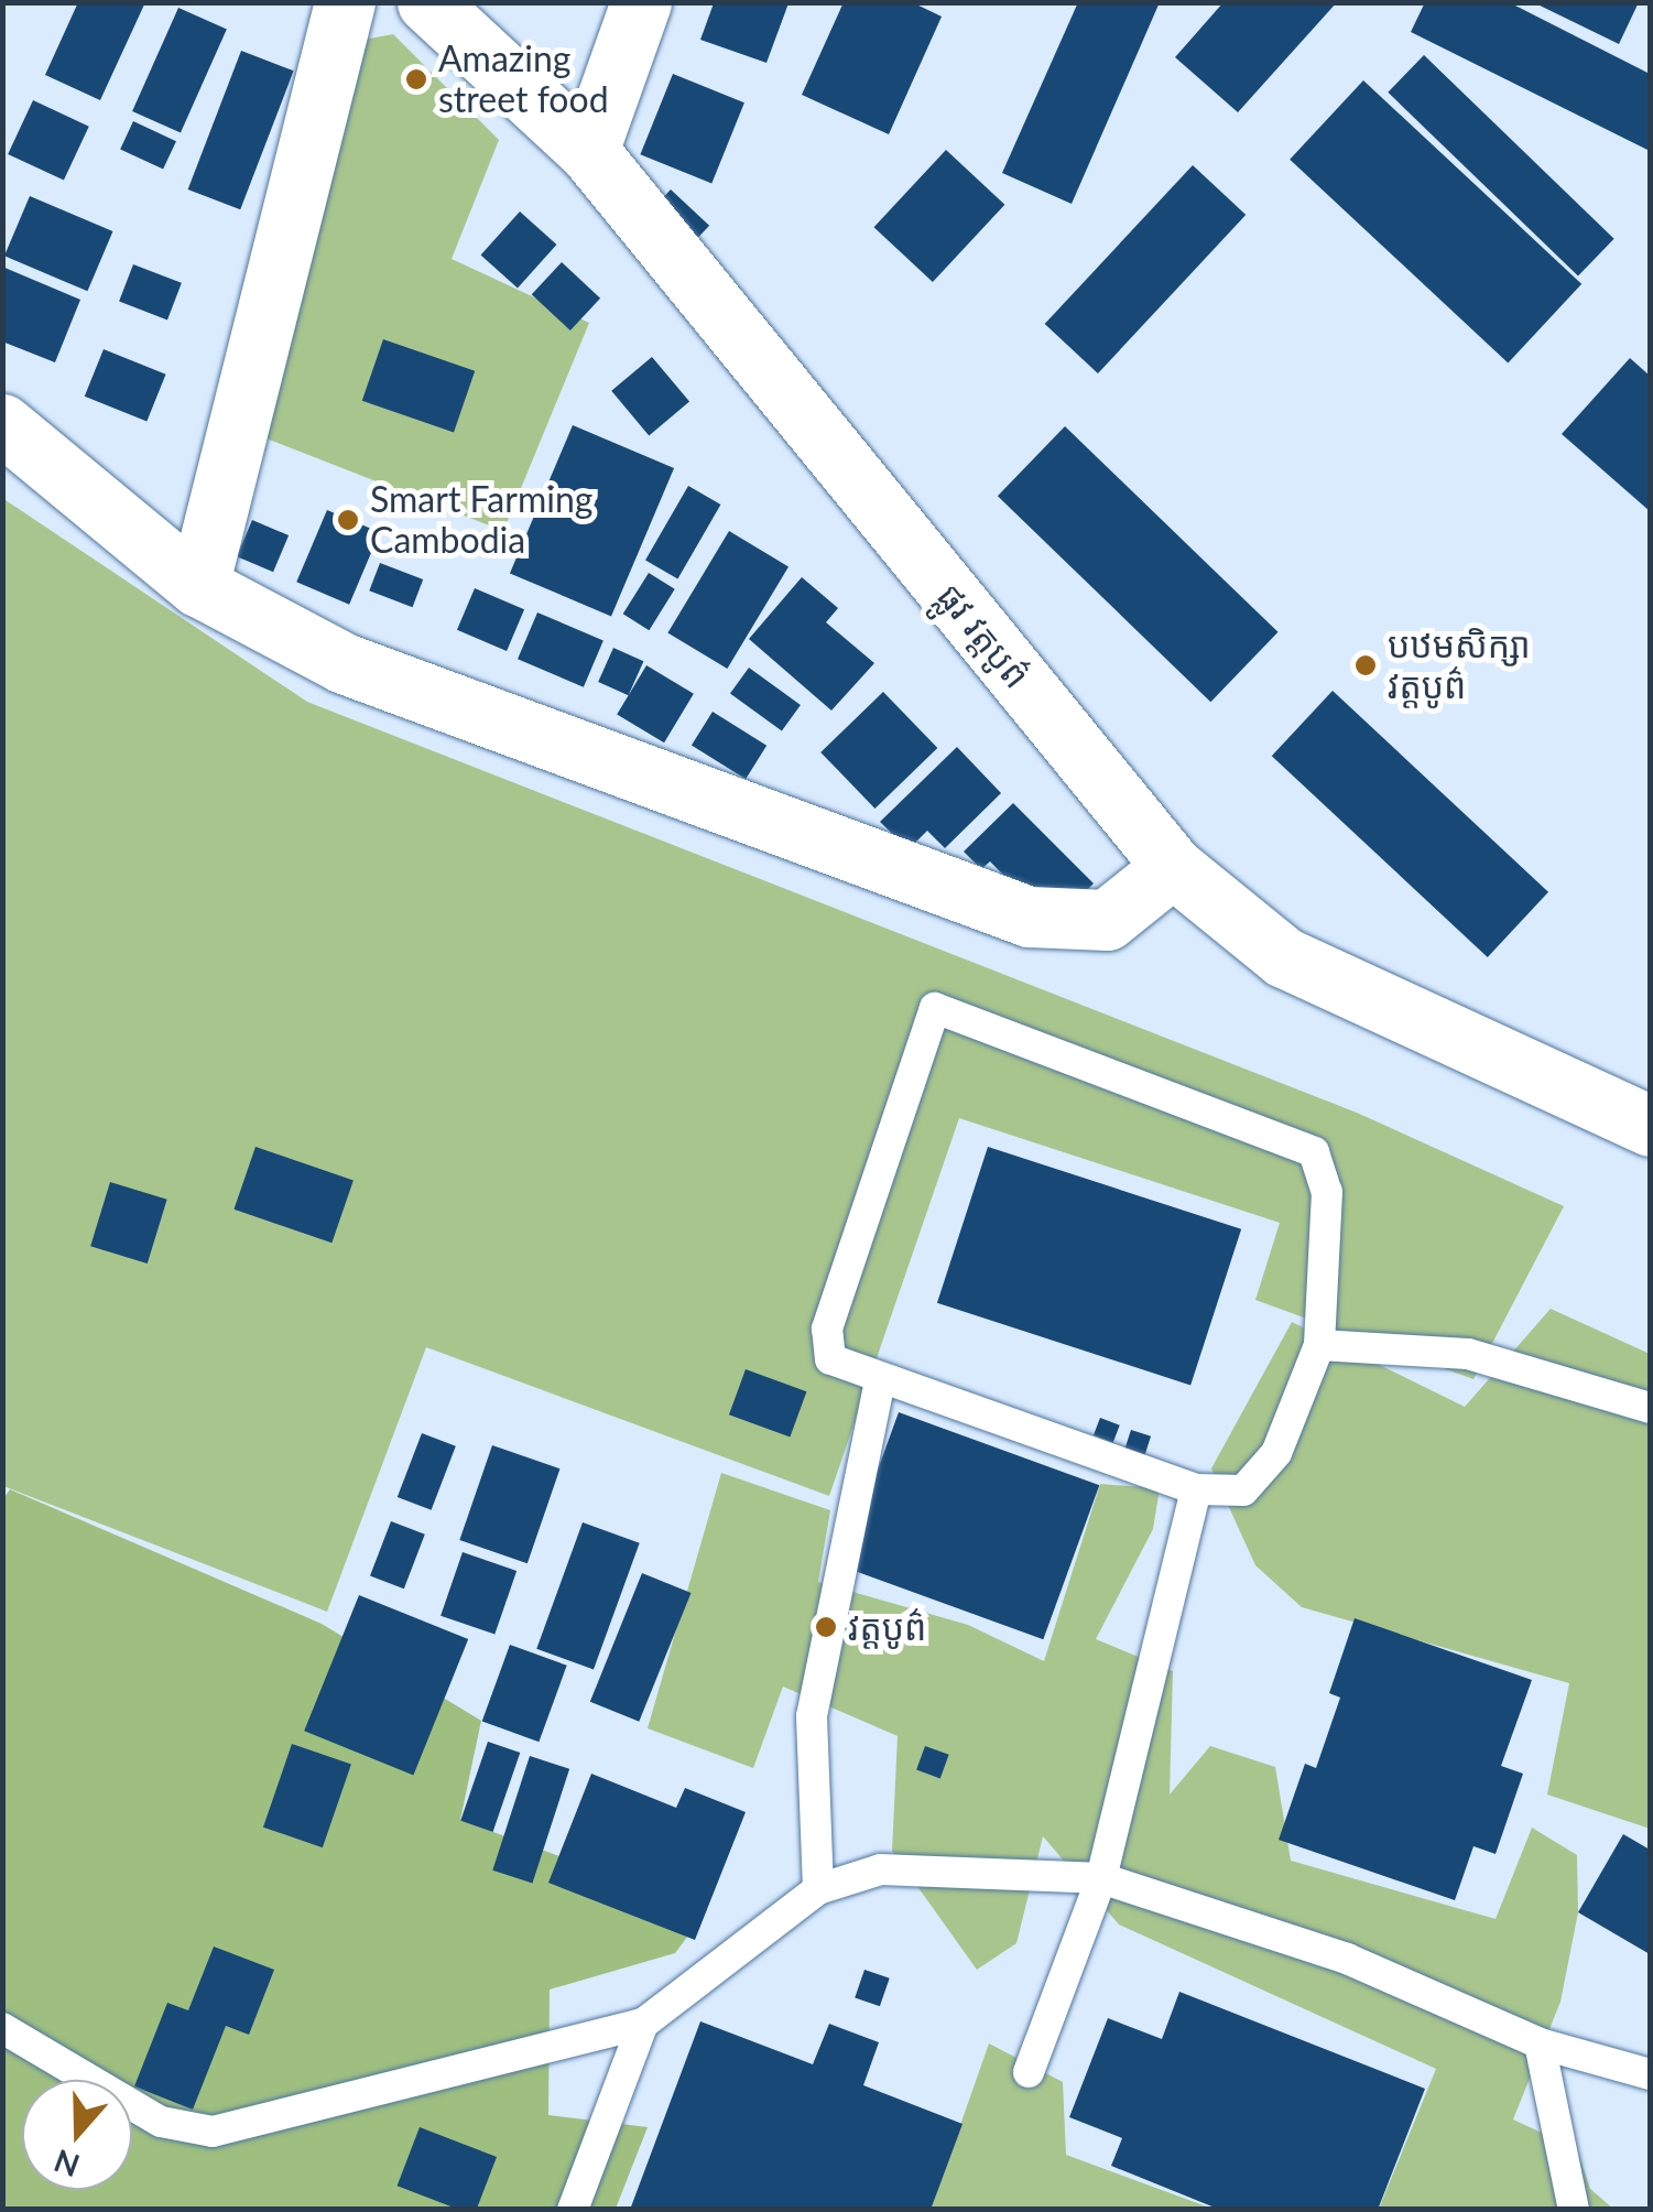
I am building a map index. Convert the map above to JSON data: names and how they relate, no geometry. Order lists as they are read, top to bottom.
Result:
{
  "streets": {
    "street": ["ផ្លូវ វត្តបូព៌"]
  },
  "places": [
    "Amazing street food",
    "Smart Farming Cambodia",
    "បឋមសិក្សា វត្តបូព៌",
    "វត្តបូព៌"
  ],
  "north": "bottom"
}
